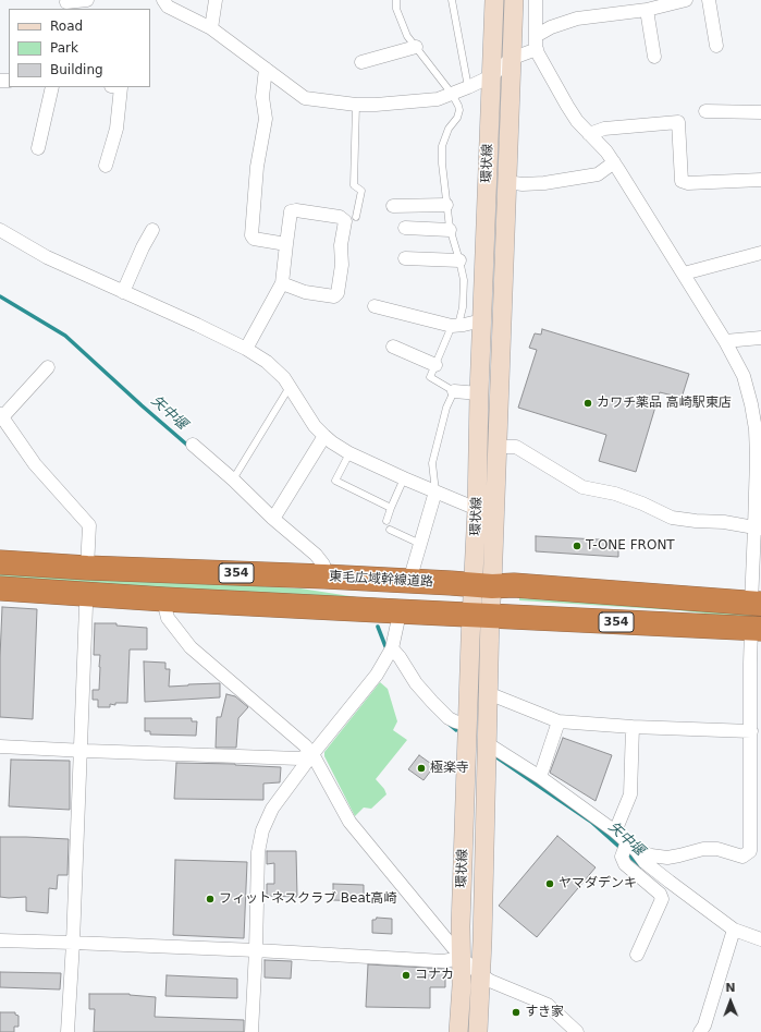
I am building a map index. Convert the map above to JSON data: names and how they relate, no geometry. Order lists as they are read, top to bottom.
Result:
{
  "streets": {
    "highway": ["354", "東毛広域幹線道路"],
    "street": ["環状線"]
  },
  "crossings": [
    ["環状線", "354"],
    ["環状線", "東毛広域幹線道路"]
  ],
  "water": ["矢中堰"],
  "places": [
    "カワチ薬品 高崎駅東店",
    "T-ONE FRONT",
    "極楽寺",
    "ヤマダデンキ",
    "フィットネスクラブ Beat高崎",
    "コナカ",
    "すき家"
  ],
  "legend": ["Road", "Park", "Building"],
  "north": "top"
}
